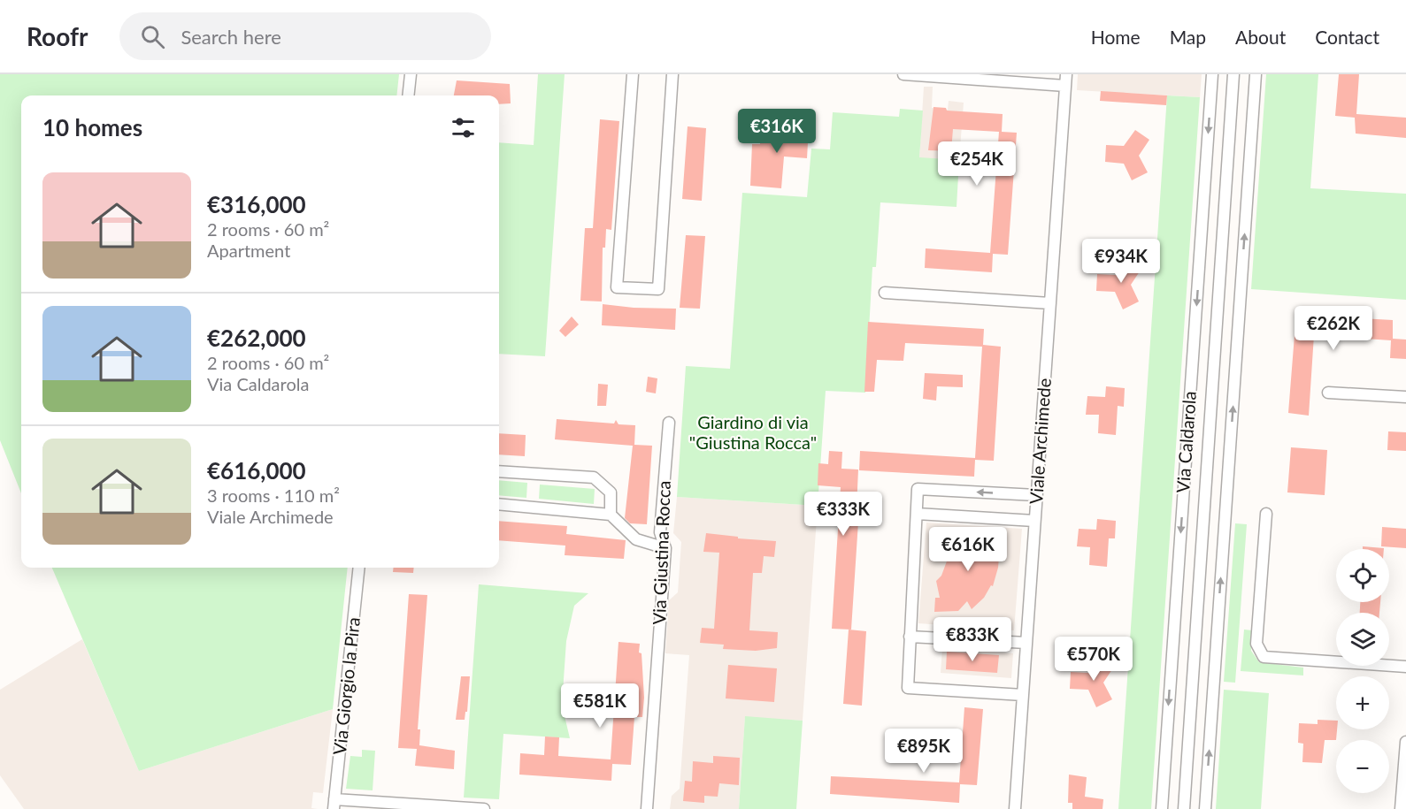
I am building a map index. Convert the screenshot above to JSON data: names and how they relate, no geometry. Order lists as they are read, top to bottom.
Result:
{
  "streets": {
    "street": [
      "Viale Archimede",
      "Via Caldarola",
      "Via Giustina Rocca",
      "Via Giorgio la Pira"
    ]
  },
  "parks": ["Giardino di via \"Giustina Rocca\""],
  "page": {
    "header": "Roofr",
    "search": "Search here",
    "nav": [
      "Home",
      "Map",
      "About",
      "Contact"
    ],
    "heading": "10 homes",
    "price": [
      "€316K",
      "€254K",
      "€934K",
      "€262K",
      "€333K",
      "€616K",
      "€833K",
      "€570K",
      "€581K",
      "€895K"
    ],
    "list": [
      {
        "name": "€316,000",
        "note": "2 rooms · 60 m² · Apartment"
      },
      {
        "name": "€262,000",
        "note": "2 rooms · 60 m² · Via Caldarola"
      },
      {
        "name": "€616,000",
        "note": "3 rooms · 110 m² · Viale Archimede"
      }
    ],
    "map_buttons": ["+", "−"]
  }
}
